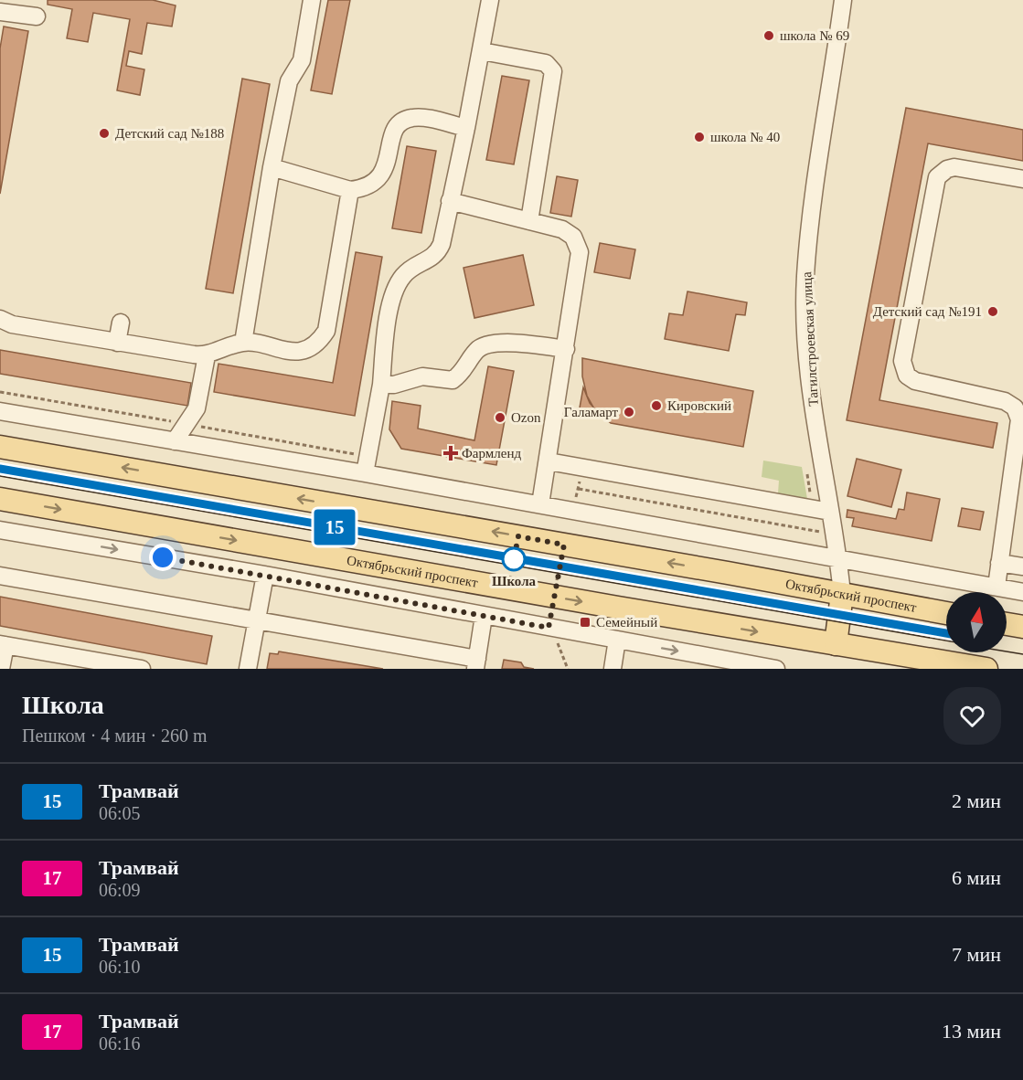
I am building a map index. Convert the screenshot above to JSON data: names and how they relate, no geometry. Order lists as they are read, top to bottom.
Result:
{
  "streets": {
    "main road": ["Тагилстроевская улица", "Октябрьский проспект"]
  },
  "crossings": [
    ["Тагилстроевская улица", "Октябрьский проспект"]
  ],
  "places": {
    "other": [
      "школа № 69",
      "Детский сад №188",
      "школа № 40",
      "Детский сад №191",
      "Кировский",
      "Галамарт",
      "Ozon",
      "Школа"
    ],
    "health": ["Фармленд"],
    "transit": ["Семейный"]
  },
  "lines": ["tram line 15"],
  "north": "top",
  "page": {
    "on_map": "15",
    "heading": ["Школа", "Пешком · 4 мин · 260 m"],
    "list": [
      {
        "mark": "15",
        "name": "Трамвай",
        "note": "06:05",
        "value": "2 мин"
      },
      {
        "mark": "17",
        "name": "Трамвай",
        "note": "06:09",
        "value": "6 мин"
      },
      {
        "mark": "15",
        "name": "Трамвай",
        "note": "06:10",
        "value": "7 мин"
      },
      {
        "mark": "17",
        "name": "Трамвай",
        "note": "06:16",
        "value": "13 мин"
      }
    ]
  }
}
